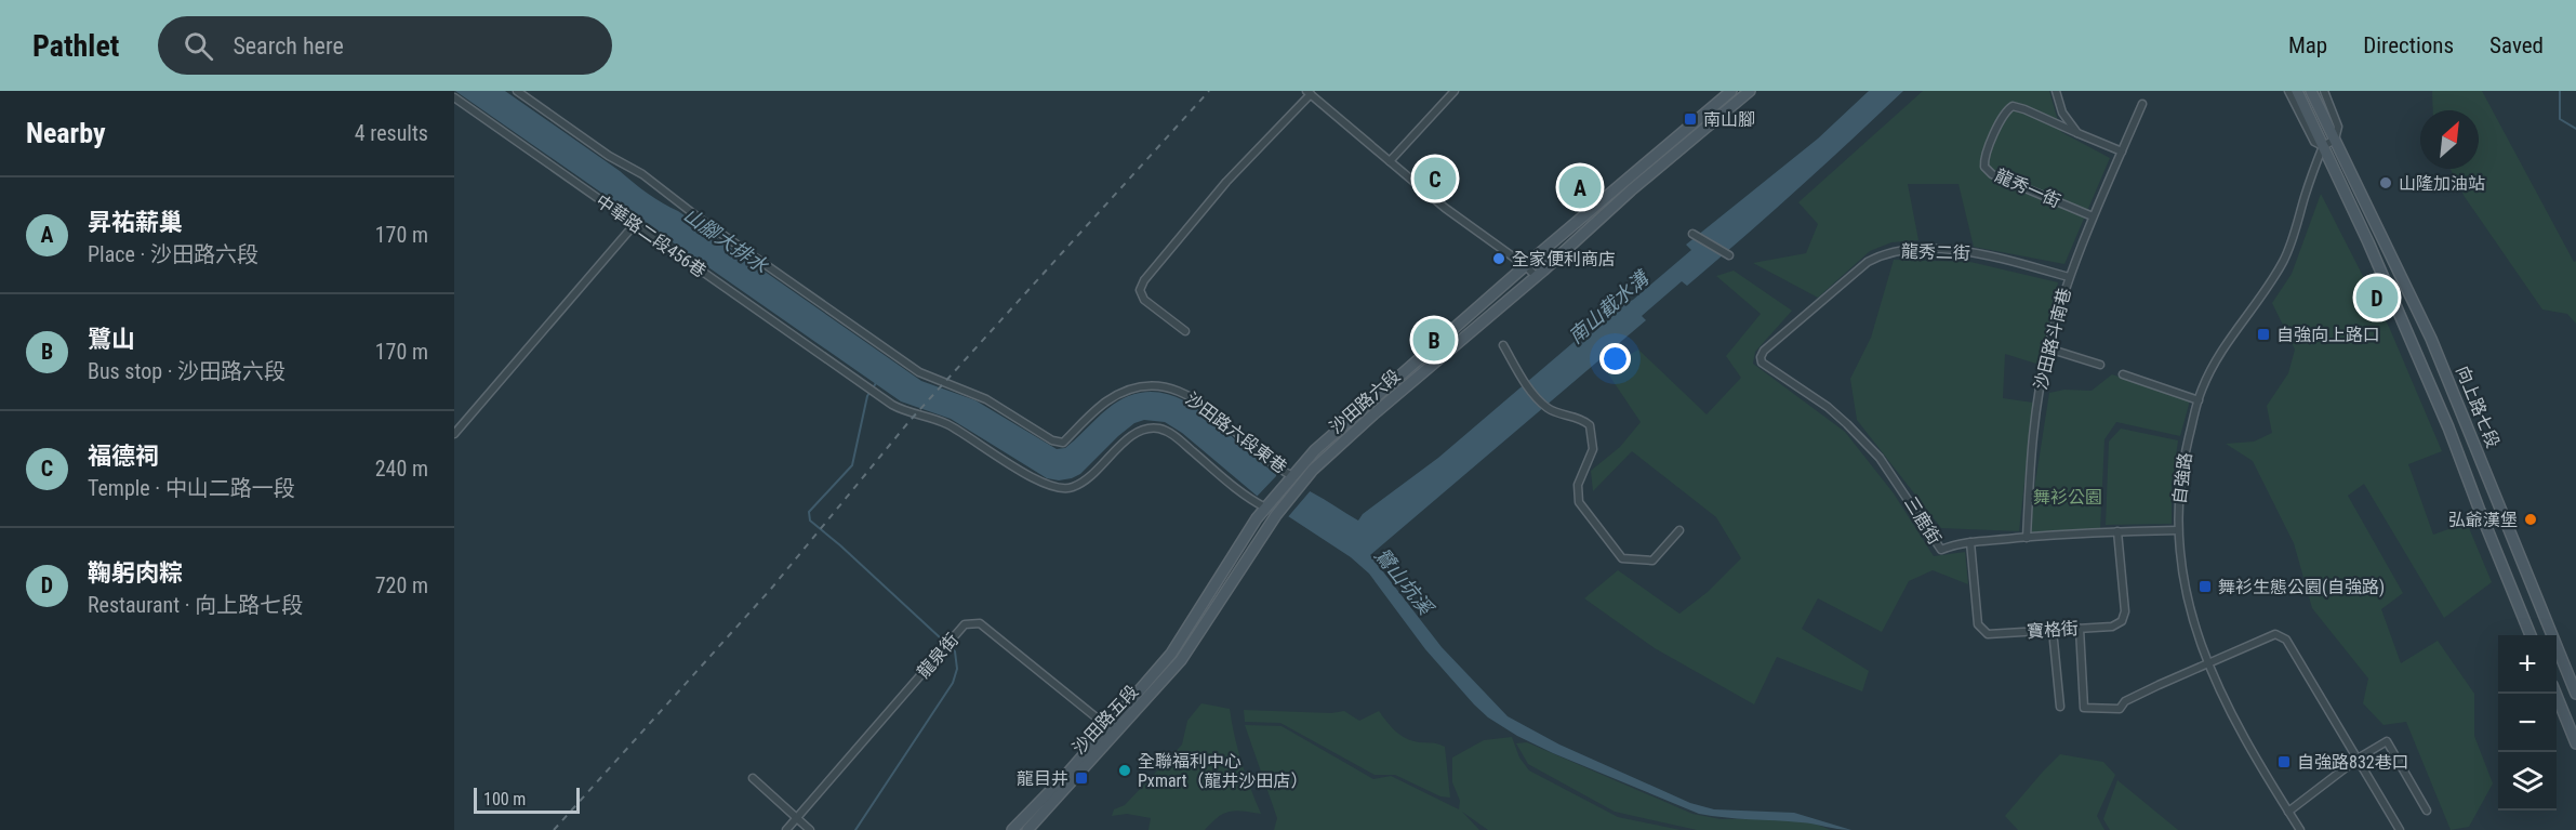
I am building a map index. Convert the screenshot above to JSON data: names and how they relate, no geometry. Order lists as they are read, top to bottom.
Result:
{
  "streets": {
    "street": [
      "龍秀一街",
      "中華路二段456巷",
      "龍秀二街",
      "沙田路斗南巷",
      "沙田路六段",
      "向上路七段",
      "沙田路六段東巷",
      "自強路",
      "三鹿街",
      "寶格街",
      "龍泉街",
      "沙田路五段"
    ]
  },
  "crossings": [
    ["龍秀一街", "沙田路斗南巷"],
    ["中華路二段456巷", "沙田路六段"],
    ["中華路二段456巷", "沙田路五段"],
    ["龍秀二街", "沙田路斗南巷"],
    ["龍秀二街", "三鹿街"],
    ["沙田路斗南巷", "三鹿街"],
    ["沙田路六段", "沙田路六段東巷"],
    ["沙田路六段", "沙田路五段"],
    ["向上路七段", "自強路"],
    ["自強路", "三鹿街"],
    ["三鹿街", "寶格街"],
    ["龍泉街", "沙田路五段"]
  ],
  "water": ["山腳大排水", "南山截水溝", "鷺山坑溪"],
  "parks": ["舞衫公園"],
  "places": {
    "transit": [
      "南山腳",
      "自強向上路口",
      "舞衫生態公園(自強路)",
      "自強路832巷口",
      "龍目井"
    ],
    "other": [
      "山隆加油站",
      "全家便利商店",
      "弘爺漢堡",
      "全聯福利中心 Pxmart（龍井沙田店）"
    ]
  },
  "scale_bar": "100 m",
  "north": "top right",
  "page": {
    "header": "Pathlet",
    "search": "Search here",
    "nav": ["Map", "Directions", "Saved"],
    "heading": ["Nearby", "4 results"],
    "pins": [
      "C",
      "A",
      "D",
      "B"
    ],
    "list": [
      {
        "mark": "A",
        "name": "昇祐薪巢",
        "note": "Place · 沙田路六段",
        "value": "170 m"
      },
      {
        "mark": "B",
        "name": "鷺山",
        "note": "Bus stop · 沙田路六段",
        "value": "170 m"
      },
      {
        "mark": "C",
        "name": "福德祠",
        "note": "Temple · 中山二路一段",
        "value": "240 m"
      },
      {
        "mark": "D",
        "name": "鞠躬肉粽",
        "note": "Restaurant · 向上路七段",
        "value": "720 m"
      }
    ],
    "map_buttons": ["+", "−"],
    "scale": "100 m"
  }
}
